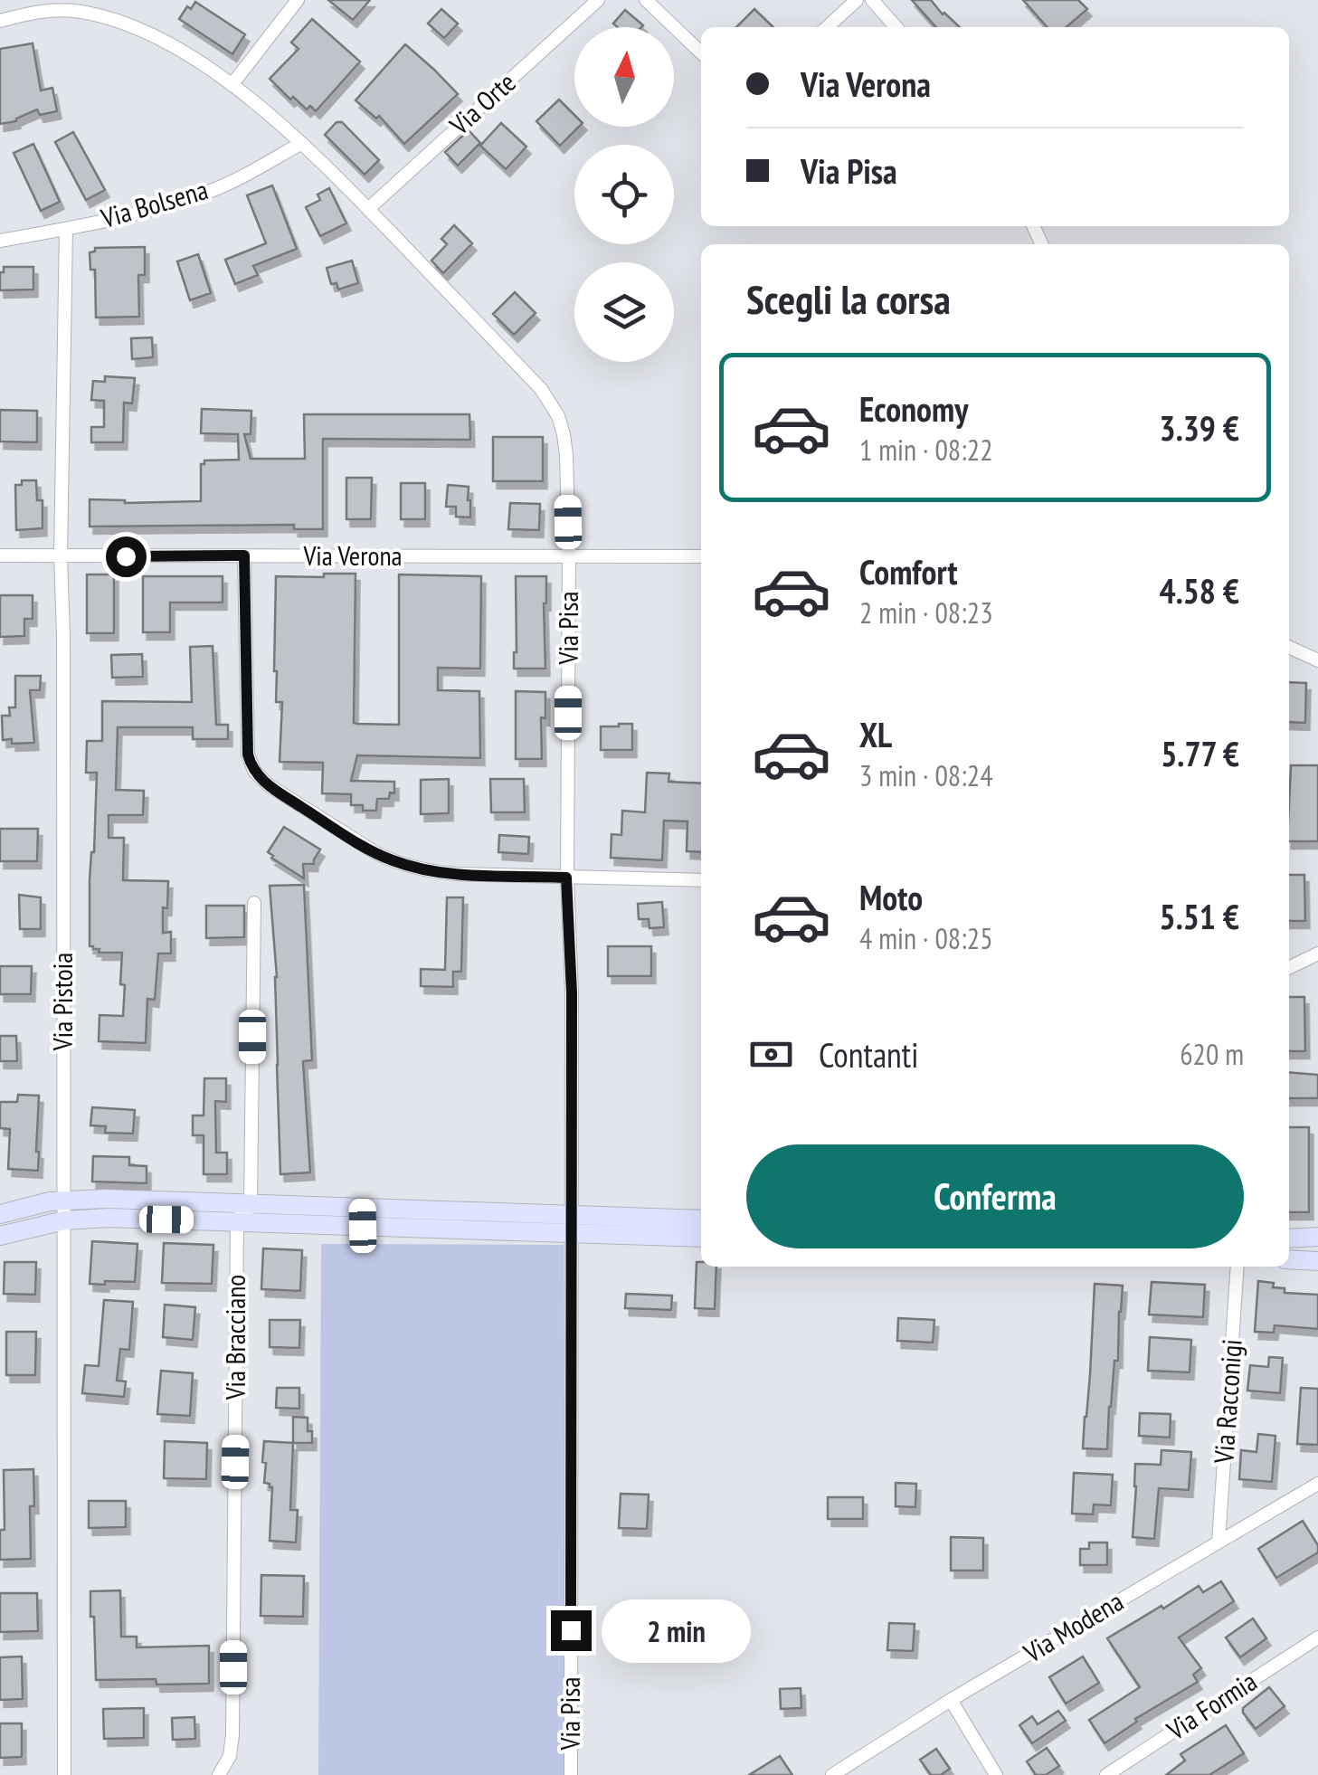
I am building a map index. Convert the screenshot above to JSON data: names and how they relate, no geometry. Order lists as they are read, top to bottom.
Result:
{
  "streets": {
    "street": [
      "Via Orte",
      "Via Bolsena",
      "Via Verona",
      "Via Pisa",
      "Via Pistoia",
      "Via Bracciano",
      "Via Racconigi",
      "Via Modena",
      "Via Formia"
    ]
  },
  "crossings": [
    ["Via Orte", "Via Pisa"],
    ["Via Bolsena", "Via Pisa"],
    ["Via Bolsena", "Via Pistoia"],
    ["Via Verona", "Via Pisa"],
    ["Via Verona", "Via Pistoia"],
    ["Via Racconigi", "Via Modena"]
  ],
  "north": "top",
  "page": {
    "banner": ["Via Verona", "Via Pisa"],
    "heading": "Scegli la corsa",
    "list": [
      {
        "name": "Economy",
        "note": "1 min · 08:22",
        "value": "3.39 €"
      },
      {
        "name": "Comfort",
        "note": "2 min · 08:23",
        "value": "4.58 €"
      },
      {
        "name": "XL",
        "note": "3 min · 08:24",
        "value": "5.77 €"
      },
      {
        "name": "Moto",
        "note": "4 min · 08:25",
        "value": "5.51 €"
      }
    ],
    "pay": ["Contanti", "620 m"],
    "buttons": "Conferma",
    "bubble": "2 min"
  }
}
